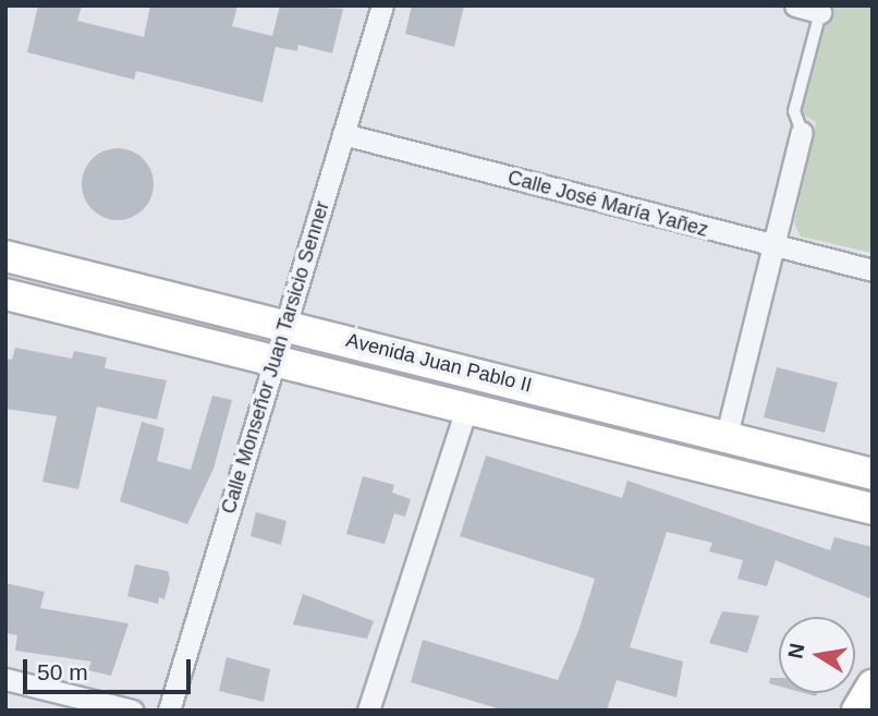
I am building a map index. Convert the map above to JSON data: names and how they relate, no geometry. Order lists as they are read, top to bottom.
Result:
{
  "streets": {
    "street": ["Calle José María Yañez", "Calle Monseñor Juan Tarsicio Senner", "Avenida Juan Pablo II"]
  },
  "crossings": [
    ["Calle José María Yañez", "Calle Monseñor Juan Tarsicio Senner"],
    ["Calle Monseñor Juan Tarsicio Senner", "Avenida Juan Pablo II"]
  ],
  "scale_bar": "50 m",
  "north": "left"
}
